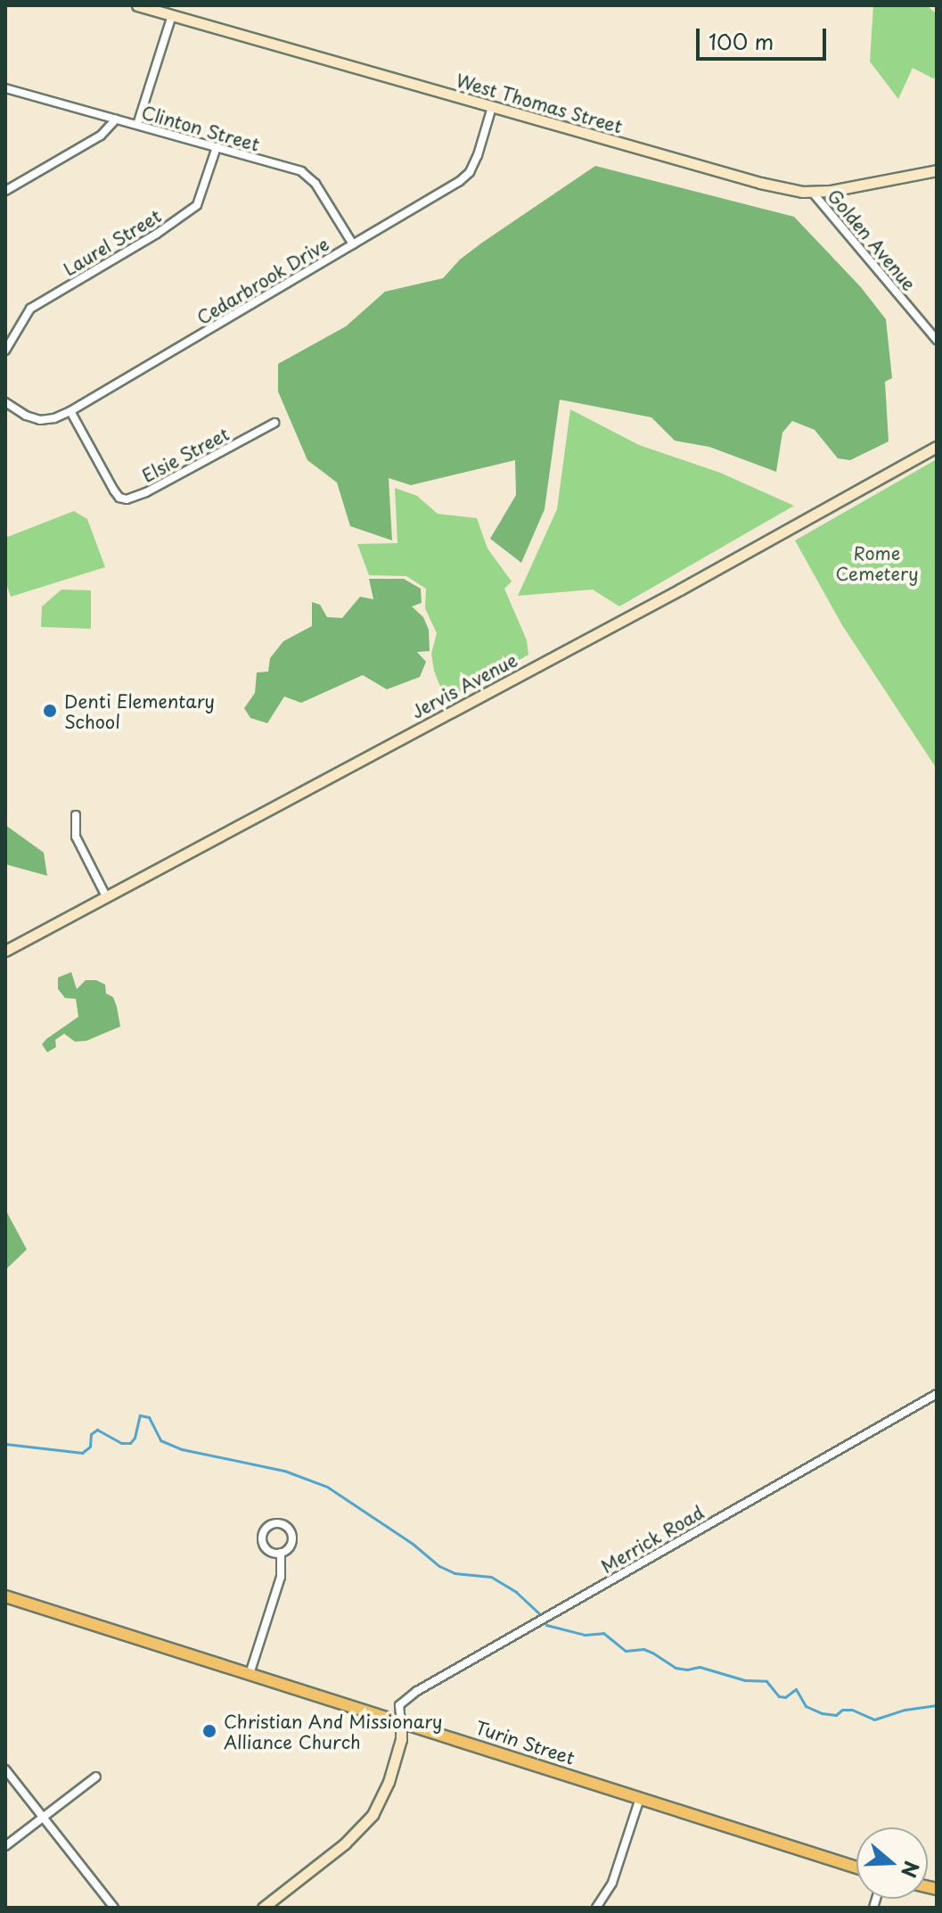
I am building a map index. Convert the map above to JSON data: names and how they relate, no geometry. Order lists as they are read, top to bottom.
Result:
{
  "streets": {
    "main road": ["Turin Street"],
    "street": [
      "West Thomas Street",
      "Clinton Street",
      "Golden Avenue",
      "Laurel Street",
      "Cedarbrook Drive",
      "Elsie Street",
      "Jervis Avenue",
      "Merrick Road"
    ]
  },
  "crossings": [
    ["West Thomas Street", "Golden Avenue"],
    ["West Thomas Street", "Cedarbrook Drive"],
    ["Clinton Street", "Laurel Street"],
    ["Clinton Street", "Cedarbrook Drive"],
    ["Cedarbrook Drive", "Elsie Street"],
    ["Merrick Road", "Turin Street"]
  ],
  "parks": ["Rome Cemetery"],
  "places": ["Denti Elementary School", "Christian And Missionary Alliance Church"],
  "scale_bar": "100 m",
  "north": "right"
}
